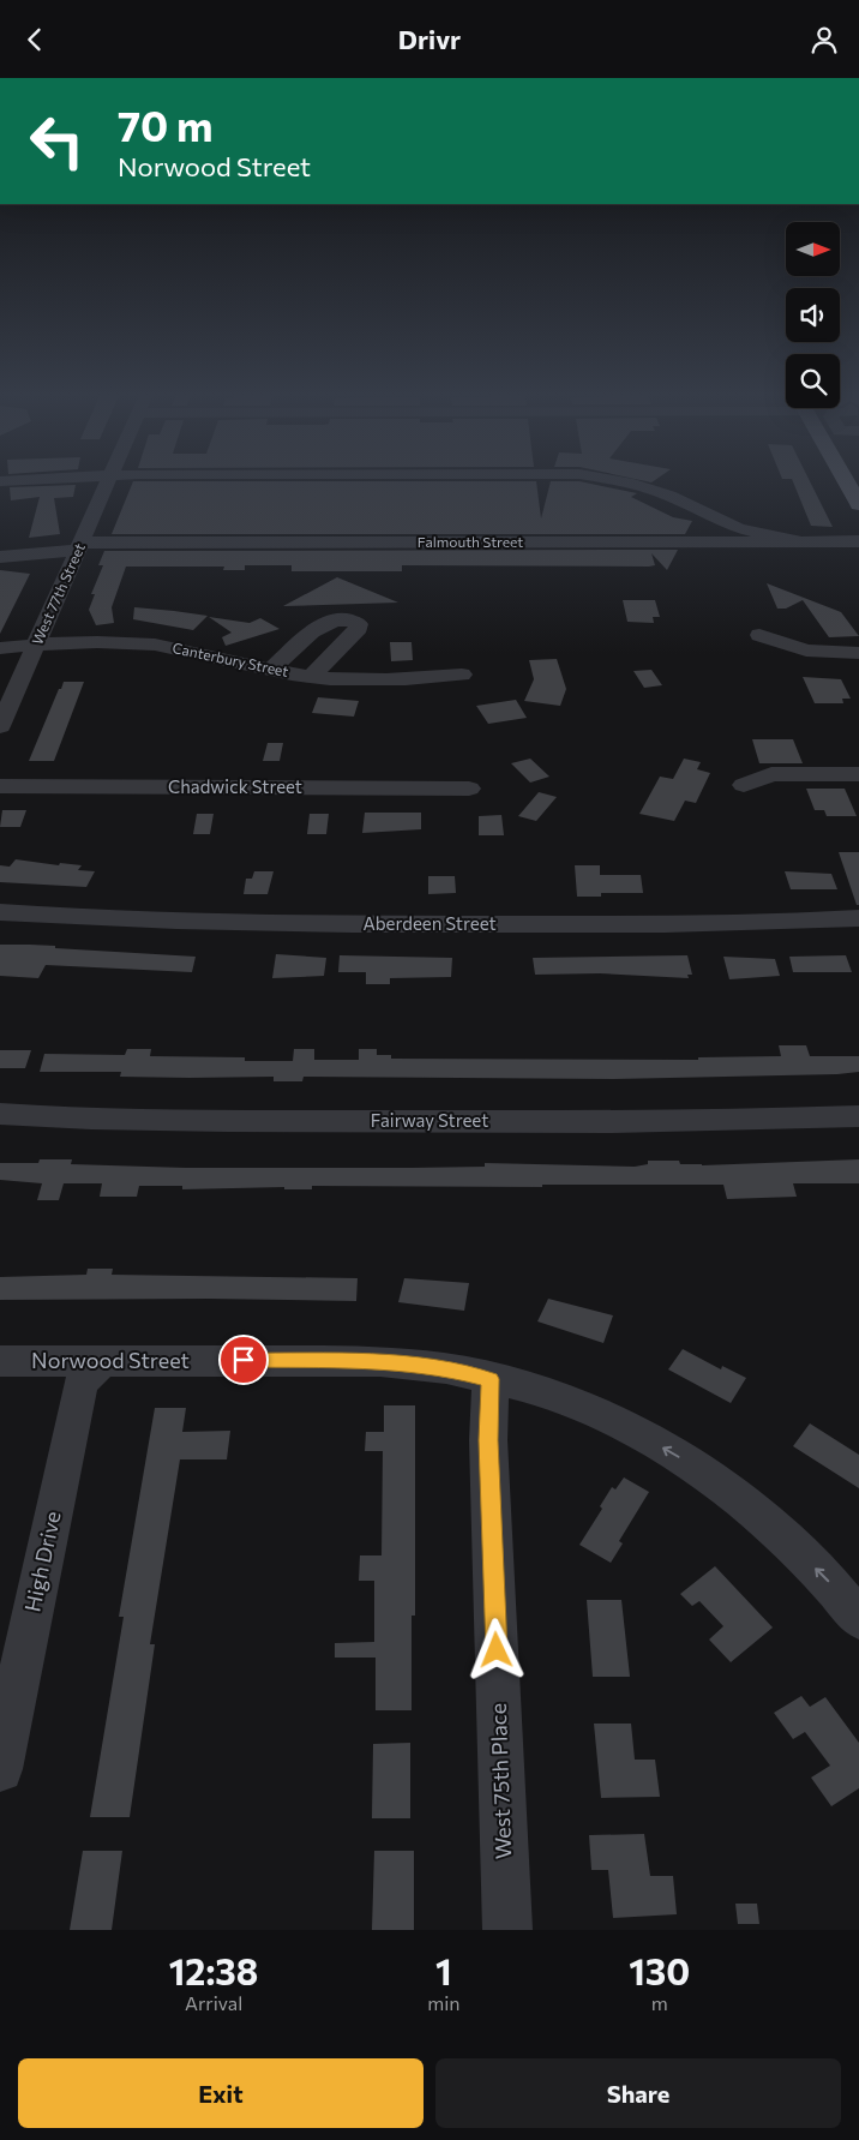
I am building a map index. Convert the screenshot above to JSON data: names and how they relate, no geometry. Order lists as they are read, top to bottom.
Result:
{
  "streets": {
    "street": [
      "Falmouth Street",
      "West 77th Street",
      "Canterbury Street",
      "Chadwick Street",
      "Aberdeen Street",
      "Fairway Street",
      "Norwood Street",
      "High Drive",
      "West 75th Place"
    ]
  },
  "crossings": [
    ["Falmouth Street", "West 77th Street"],
    ["West 77th Street", "Canterbury Street"],
    ["Norwood Street", "High Drive"],
    ["Norwood Street", "West 75th Place"]
  ],
  "one_way": ["Norwood Street"],
  "north": "right",
  "page": {
    "header": "Drivr",
    "turn": ["70 m", "Norwood Street"],
    "eta": [
      "12:38",
      "Arrival",
      "1",
      "min",
      "130",
      "m"
    ],
    "buttons": ["Exit", "Share"]
  }
}
